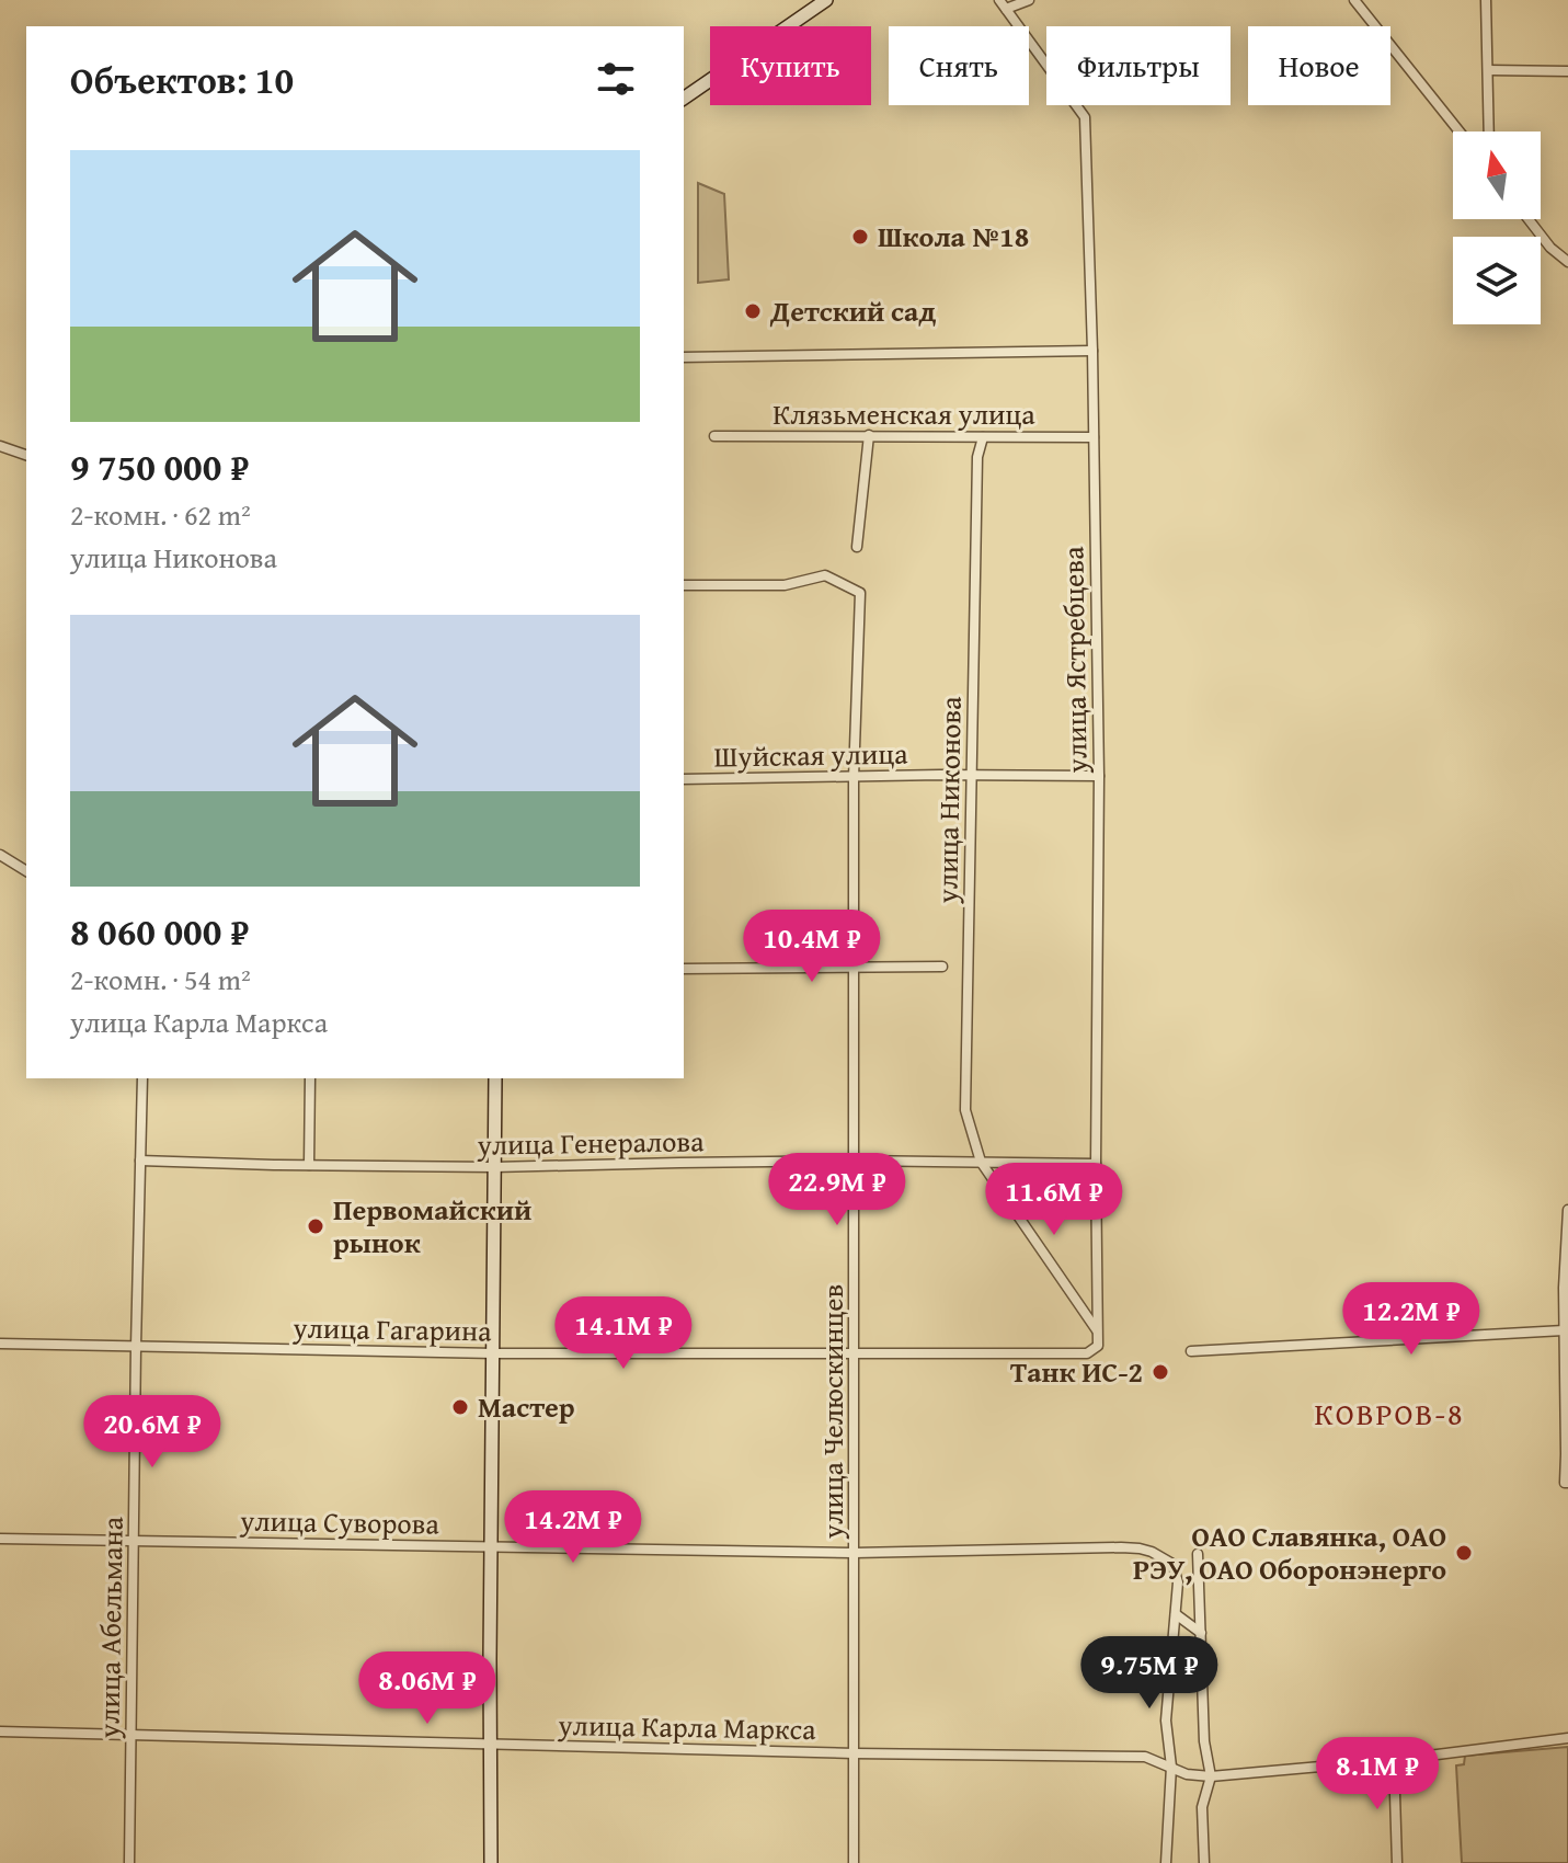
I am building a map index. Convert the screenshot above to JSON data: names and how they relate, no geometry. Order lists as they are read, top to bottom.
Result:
{
  "streets": {
    "street": [
      "Клязьменская улица",
      "улица Ястребцева",
      "Шуйская улица",
      "улица Никонова",
      "улица Генералова",
      "улица Гагарина",
      "улица Челюскинцев",
      "улица Суворова",
      "улица Абельмана",
      "улица Карла Маркса"
    ]
  },
  "crossings": [
    ["Клязьменская улица", "улица Ястребцева"],
    ["Клязьменская улица", "улица Никонова"],
    ["улица Ястребцева", "Шуйская улица"],
    ["улица Ястребцева", "улица Никонова"],
    ["улица Ястребцева", "улица Генералова"],
    ["улица Ястребцева", "улица Гагарина"],
    ["Шуйская улица", "улица Никонова"],
    ["Шуйская улица", "улица Челюскинцев"],
    ["улица Никонова", "улица Генералова"],
    ["улица Генералова", "улица Челюскинцев"],
    ["улица Генералова", "улица Абельмана"],
    ["улица Гагарина", "улица Челюскинцев"],
    ["улица Гагарина", "улица Абельмана"],
    ["улица Челюскинцев", "улица Суворова"],
    ["улица Челюскинцев", "улица Карла Маркса"],
    ["улица Суворова", "улица Абельмана"],
    ["улица Абельмана", "улица Карла Маркса"]
  ],
  "districts": ["КОВРОВ-8"],
  "places": [
    "Школа №18",
    "Детский сад",
    "Первомайский рынок",
    "Танк ИС-2",
    "Мастер",
    "ОАО Славянка, ОАО РЭУ, ОАО Оборонэнерго"
  ],
  "north": "top",
  "page": {
    "chip": [
      "Купить",
      "Снять",
      "Фильтры",
      "Новое"
    ],
    "heading": "Объектов: 10",
    "list": [
      {
        "name": "9 750 000 ₽",
        "note": "2-комн. · 62 m² · улица Никонова"
      },
      {
        "name": "8 060 000 ₽",
        "note": "2-комн. · 54 m² · улица Карла Маркса"
      }
    ],
    "price": [
      "10.4M ₽",
      "22.9M ₽",
      "11.6M ₽",
      "12.2M ₽",
      "14.1M ₽",
      "20.6M ₽",
      "14.2M ₽",
      "9.75M ₽",
      "8.06M ₽",
      "8.1M ₽"
    ]
  }
}
